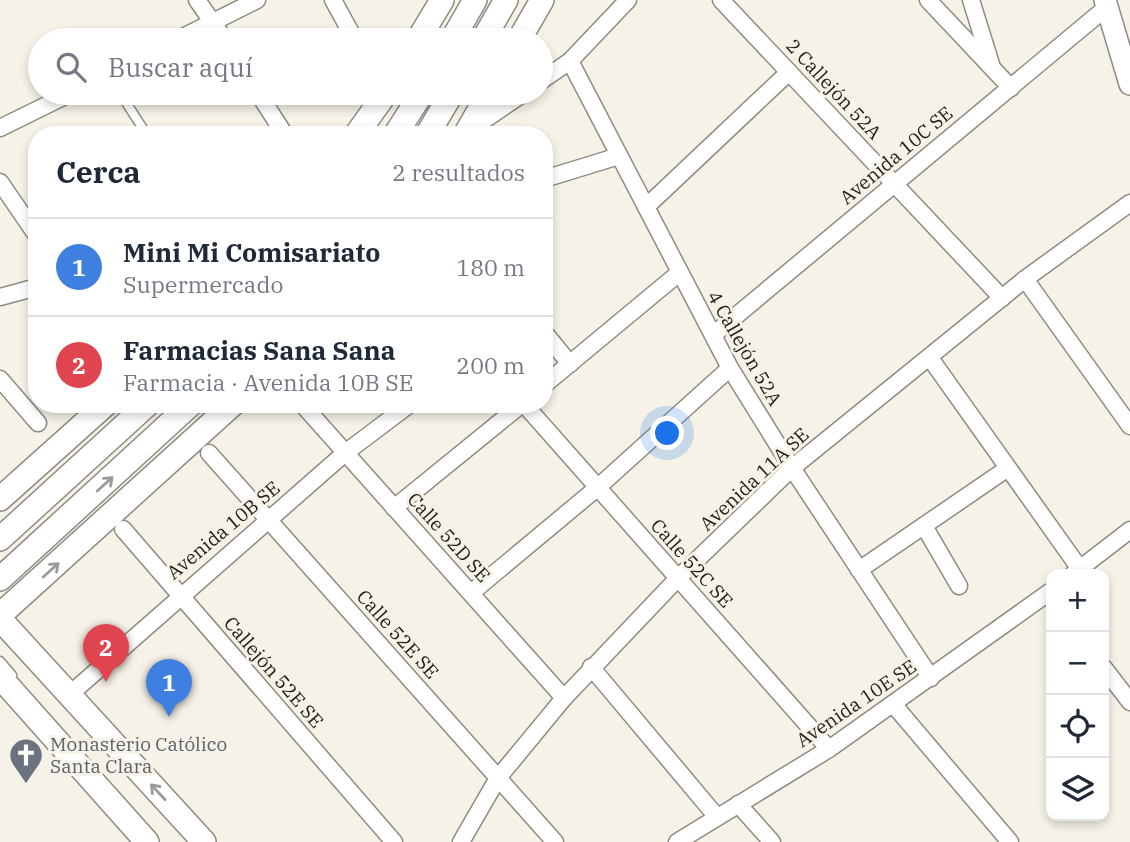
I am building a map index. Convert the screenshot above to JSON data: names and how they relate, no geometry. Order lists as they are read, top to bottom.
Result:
{
  "streets": {
    "street": [
      "2 Callejón 52A",
      "Avenida 10C SE",
      "4 Callejón 52A",
      "Avenida 11A SE",
      "Avenida 10B SE",
      "Calle 52D SE",
      "Calle 52C SE",
      "Calle 52E SE",
      "Callejón 52E SE",
      "Avenida 10E SE"
    ]
  },
  "crossings": [
    ["2 Callejón 52A", "Avenida 10C SE"],
    ["2 Callejón 52A", "Avenida 11A SE"],
    ["Avenida 10C SE", "4 Callejón 52A"],
    ["4 Callejón 52A", "Avenida 11A SE"],
    ["4 Callejón 52A", "Avenida 10E SE"],
    ["Avenida 11A SE", "Calle 52D SE"],
    ["Avenida 11A SE", "Calle 52C SE"],
    ["Avenida 11A SE", "Calle 52E SE"],
    ["Avenida 10B SE", "Calle 52D SE"],
    ["Avenida 10B SE", "Calle 52E SE"],
    ["Avenida 10B SE", "Callejón 52E SE"],
    ["Calle 52C SE", "Avenida 10E SE"]
  ],
  "places": {
    "church": ["Monasterio Católico Santa Clara"]
  },
  "page": {
    "search": "Buscar aquí",
    "heading": ["Cerca", "2 resultados"],
    "list": [
      {
        "mark": "1",
        "name": "Mini Mi Comisariato",
        "note": "Supermercado",
        "value": "180 m"
      },
      {
        "mark": "2",
        "name": "Farmacias Sana Sana",
        "note": "Farmacia · Avenida 10B SE",
        "value": "200 m"
      }
    ],
    "map_buttons": ["+", "−"],
    "pins": ["2", "1"]
  }
}
